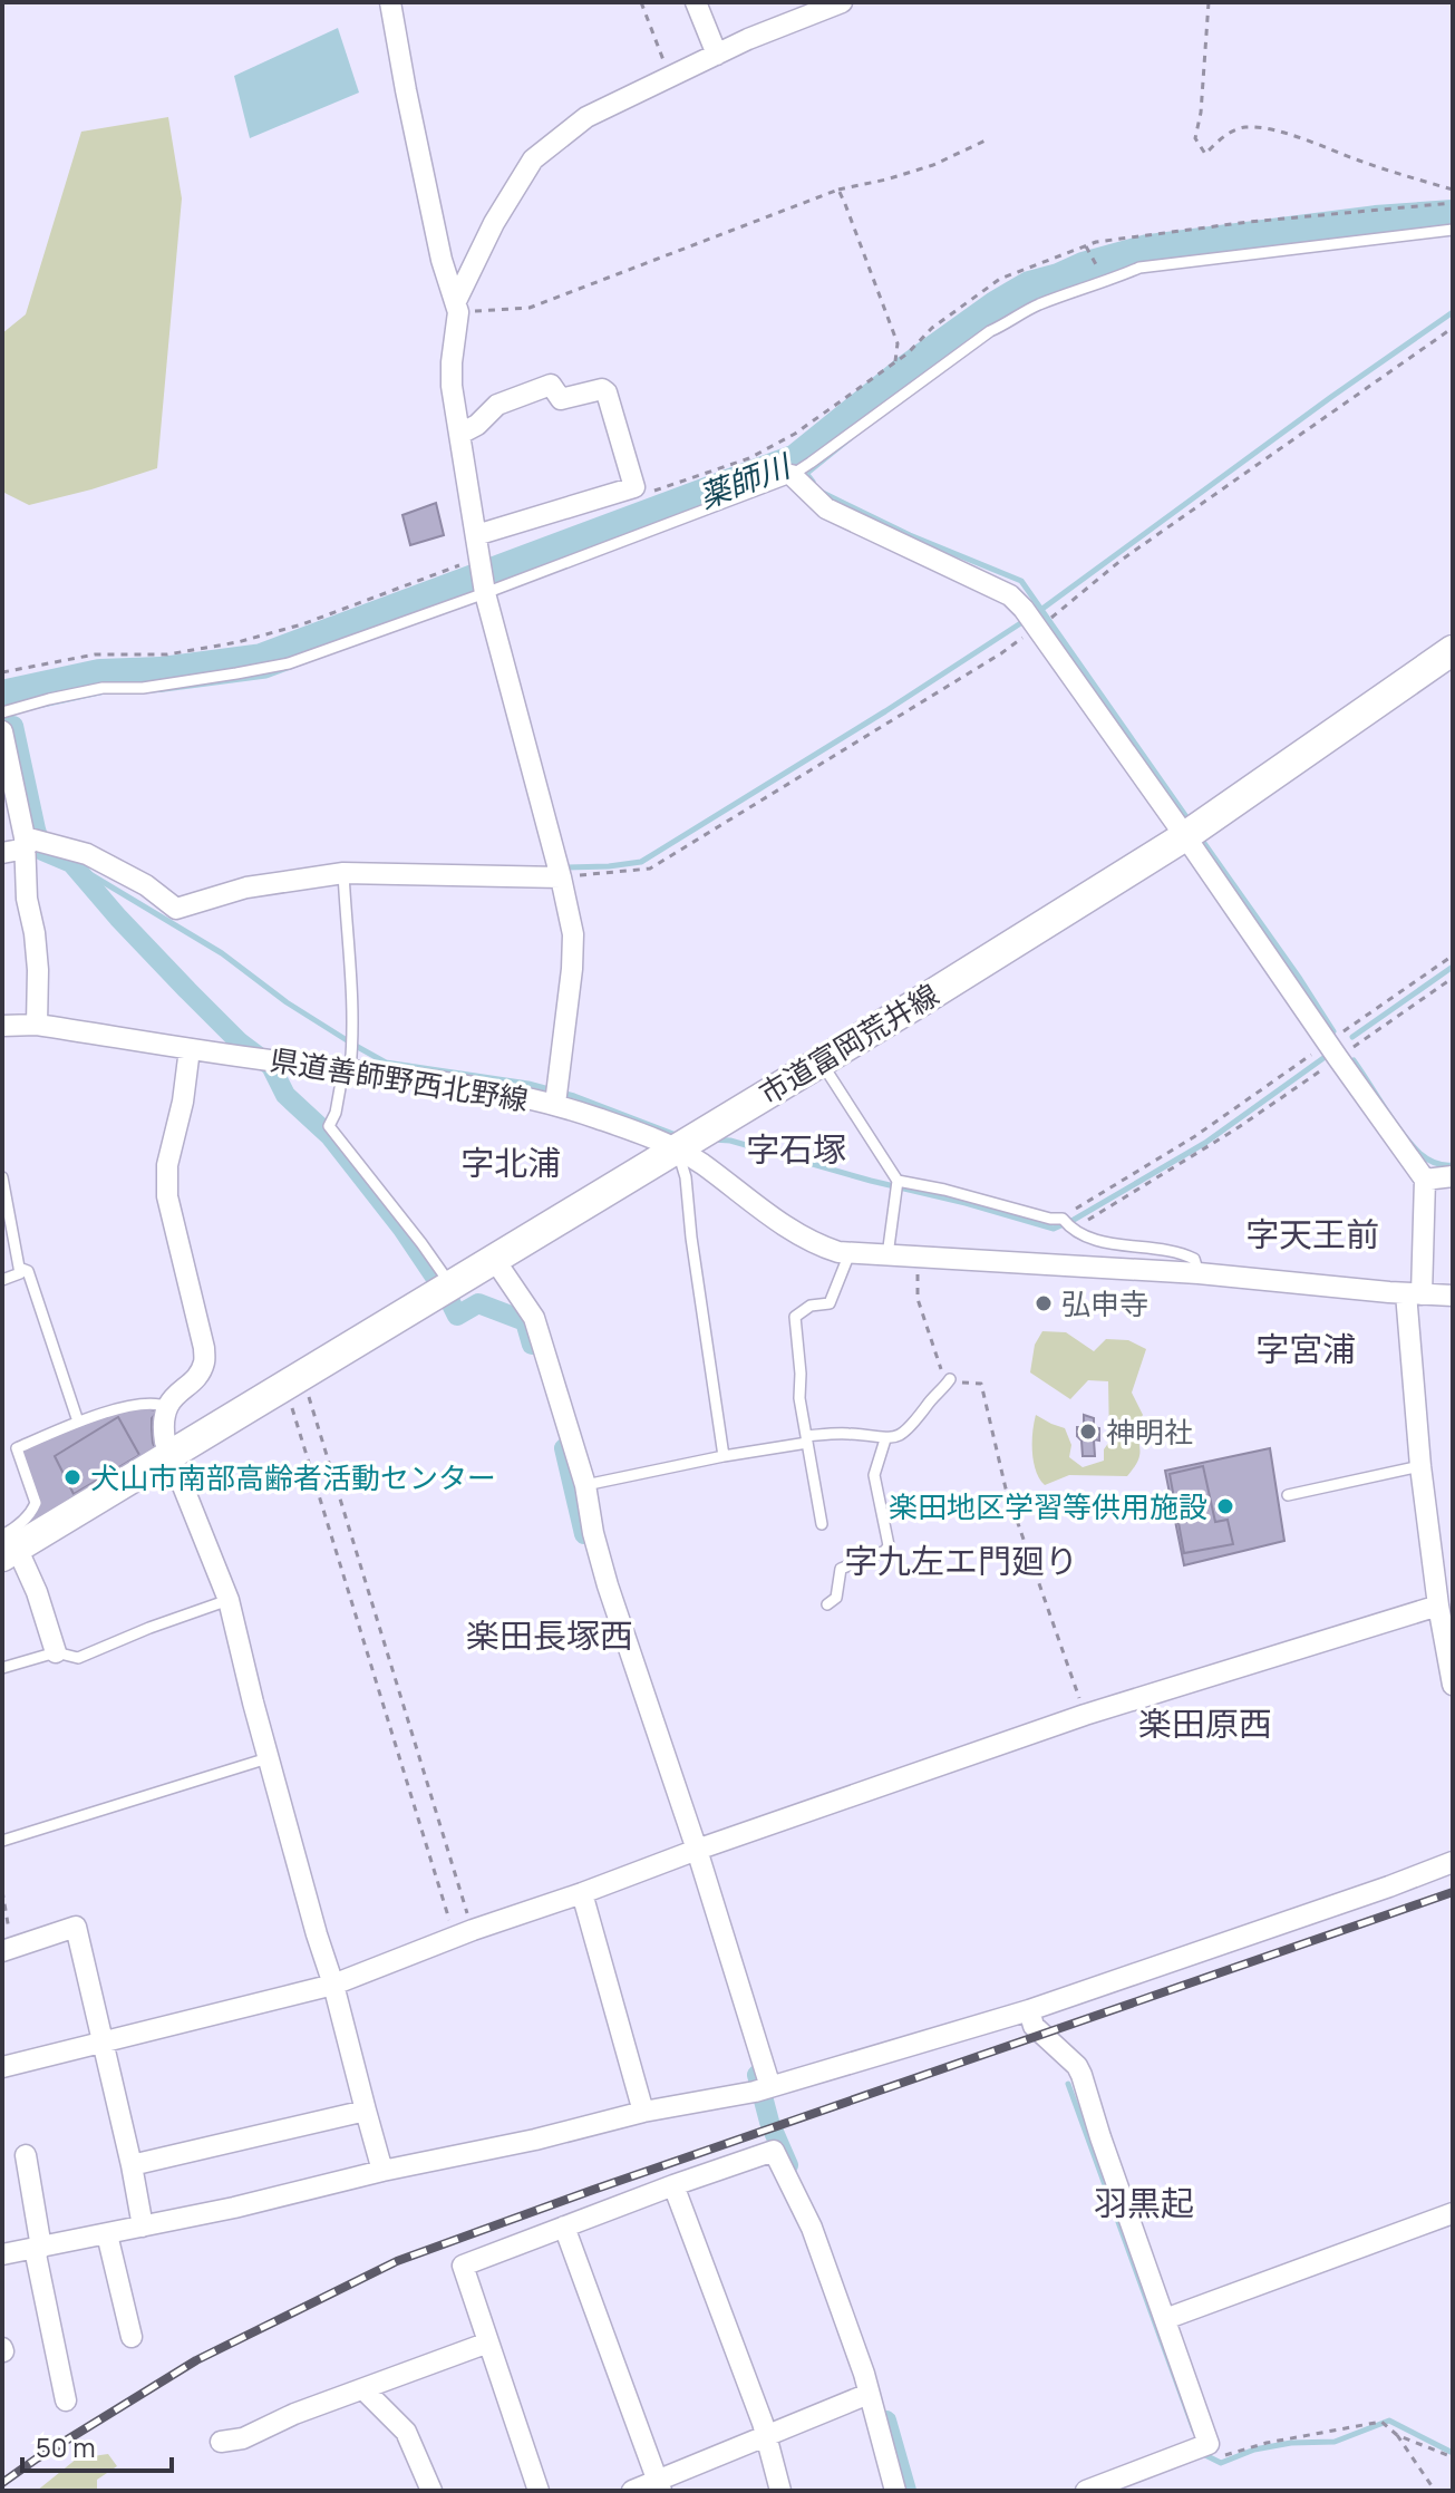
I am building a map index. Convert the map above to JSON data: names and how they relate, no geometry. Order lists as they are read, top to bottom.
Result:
{
  "streets": {
    "street": ["市道富岡荒井線", "県道善師野西北野線"]
  },
  "crossings": [
    ["市道富岡荒井線", "県道善師野西北野線"]
  ],
  "districts": [
    "字石塚",
    "字北浦",
    "字天王前",
    "字宮浦",
    "字九左エ門廻り",
    "楽田長塚西",
    "楽田原西",
    "羽黒起"
  ],
  "water": ["薬師川"],
  "places": [
    "弘申寺",
    "神明社",
    "犬山市南部高齢者活動センター",
    "楽田地区学習等供用施設"
  ],
  "scale_bar": "50 m"
}
